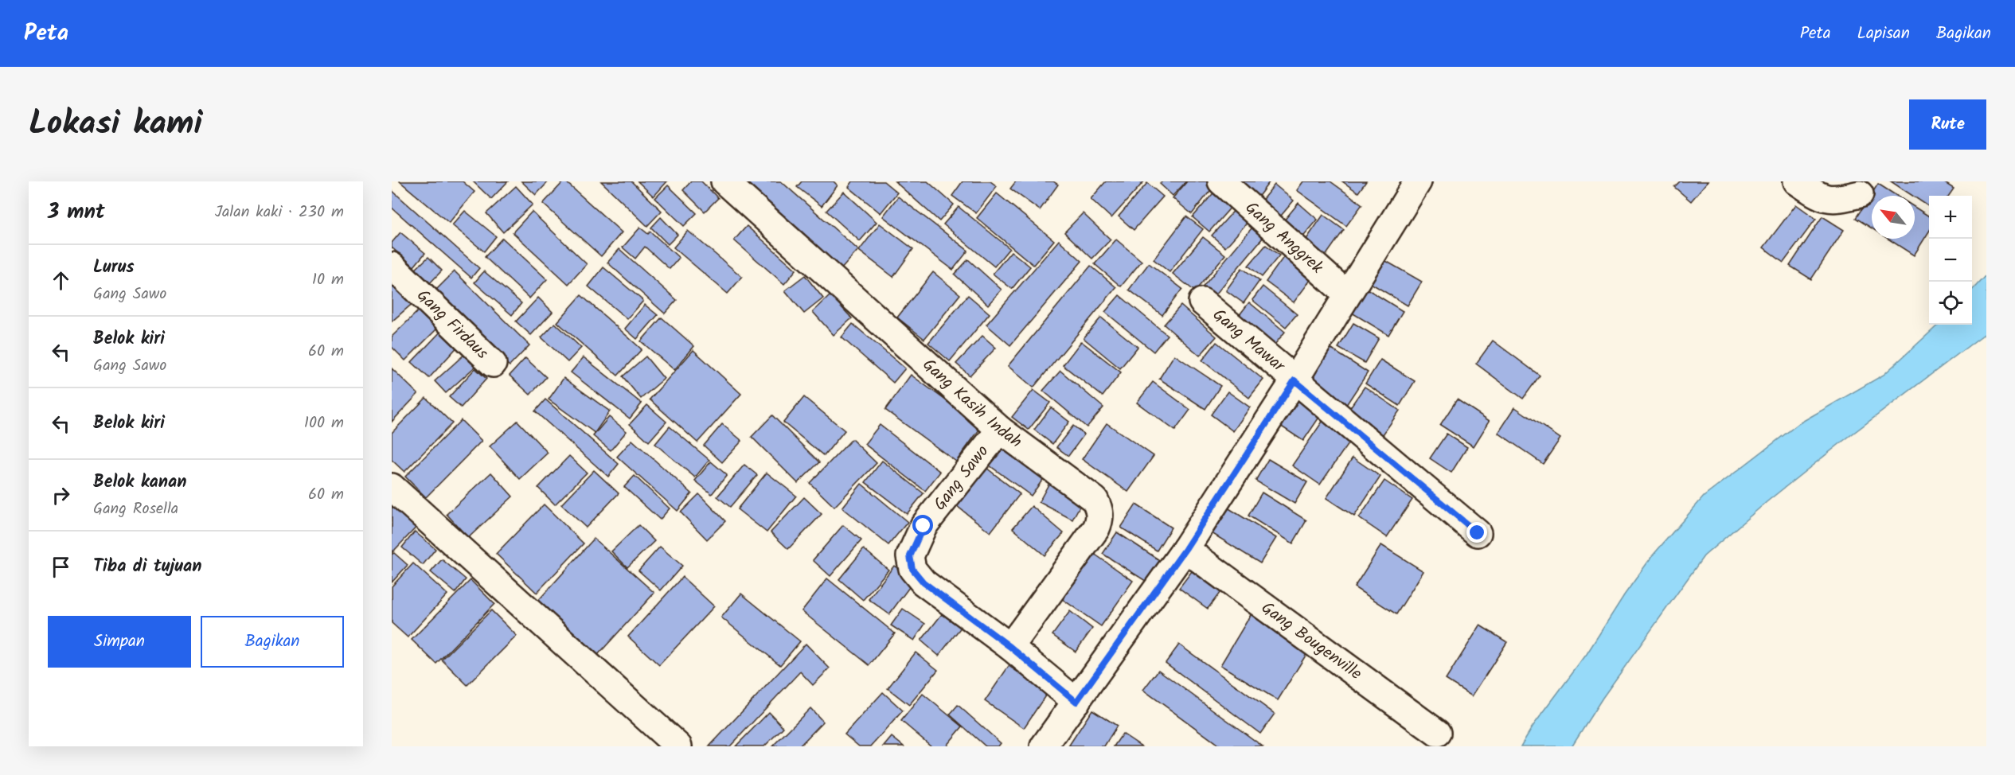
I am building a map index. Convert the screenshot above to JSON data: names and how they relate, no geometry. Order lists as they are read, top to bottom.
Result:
{
  "streets": {
    "street": [
      "Gang Anggrek",
      "Gang Firdaus",
      "Gang Mawar",
      "Gang Kasih Indah",
      "Gang Sawo",
      "Gang Bougenville"
    ]
  },
  "crossings": [
    ["Gang Kasih Indah", "Gang Sawo"]
  ],
  "north": "top left",
  "page": {
    "header": "Peta",
    "nav": ["Peta", "Lapisan", "Bagikan"],
    "title": "Lokasi kami",
    "buttons": [
      "Rute",
      ["Simpan", "Bagikan"]
    ],
    "heading": ["3 mnt", "Jalan kaki · 230 m"],
    "map_buttons": ["+", "−"],
    "list": [
      ["Lurus", "Gang Sawo", "10 m"],
      ["Belok kiri", "Gang Sawo", "60 m"],
      ["Belok kiri", "100 m"],
      ["Belok kanan", "Gang Rosella", "60 m"],
      "Tiba di tujuan"
    ]
  }
}
